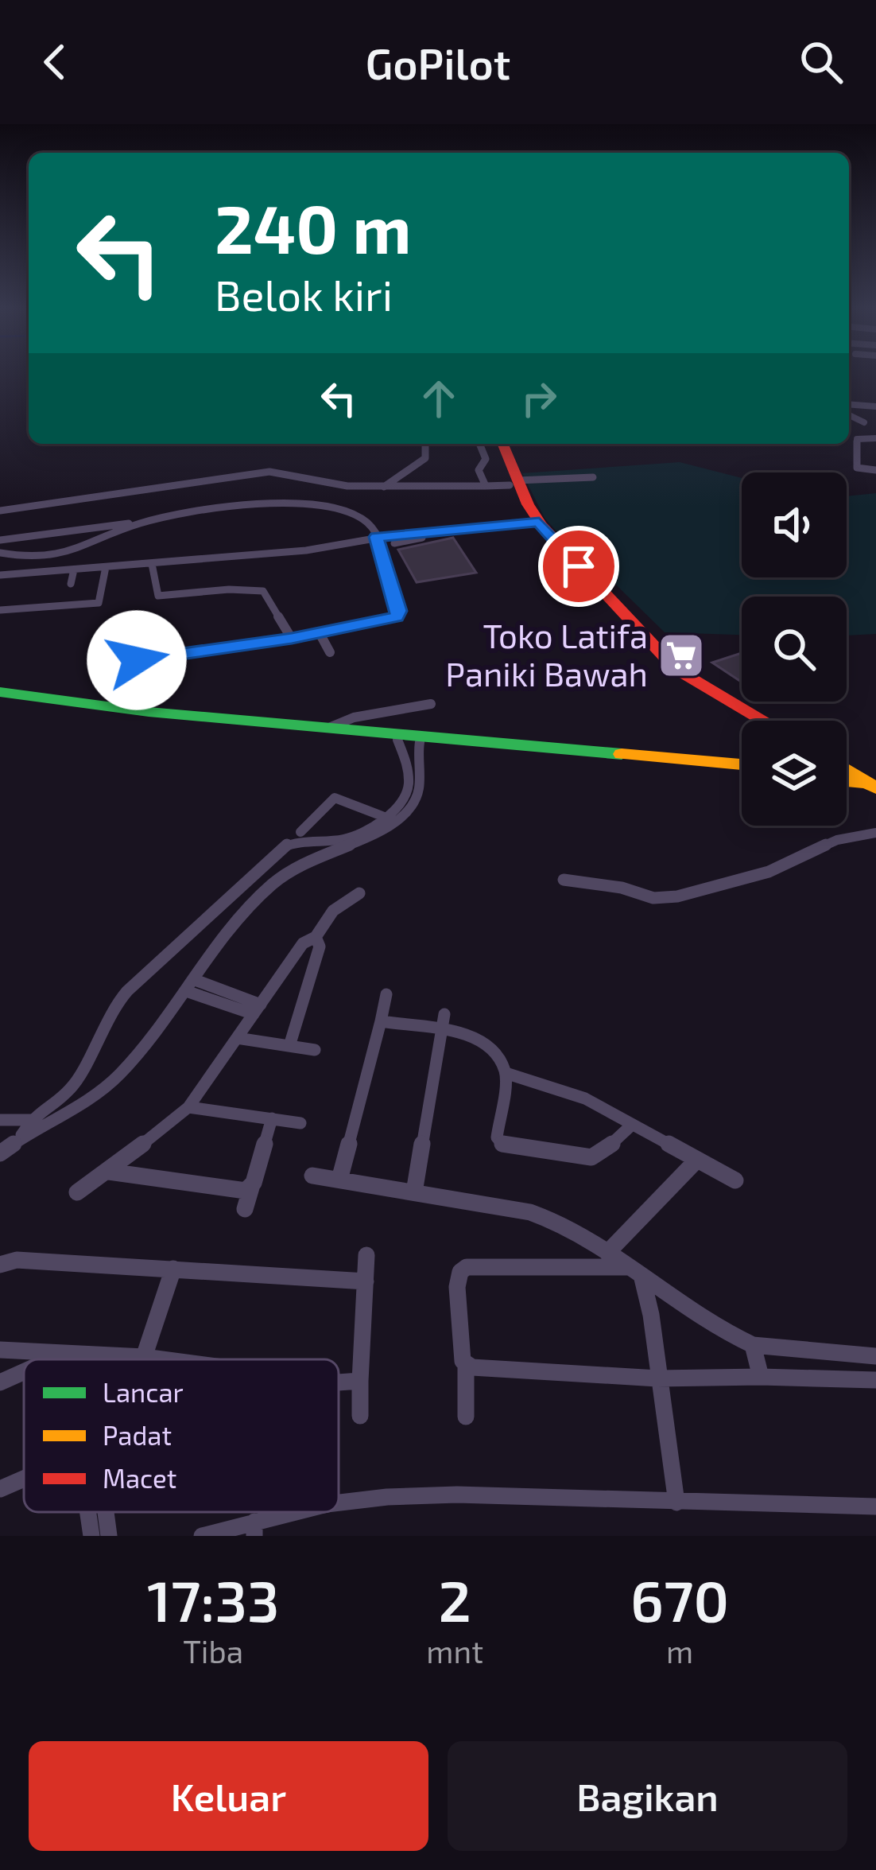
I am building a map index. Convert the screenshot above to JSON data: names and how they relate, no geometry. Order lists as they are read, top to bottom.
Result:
{
  "places": {
    "supermarket": ["Toko Latifa Paniki Bawah"]
  },
  "legend": ["Lancar", "Padat", "Macet"],
  "page": {
    "header": "GoPilot",
    "turn": ["240 m", "Belok kiri"],
    "eta": [
      "17:33",
      "Tiba",
      "2",
      "mnt",
      "670",
      "m"
    ],
    "buttons": ["Keluar", "Bagikan"]
  }
}
